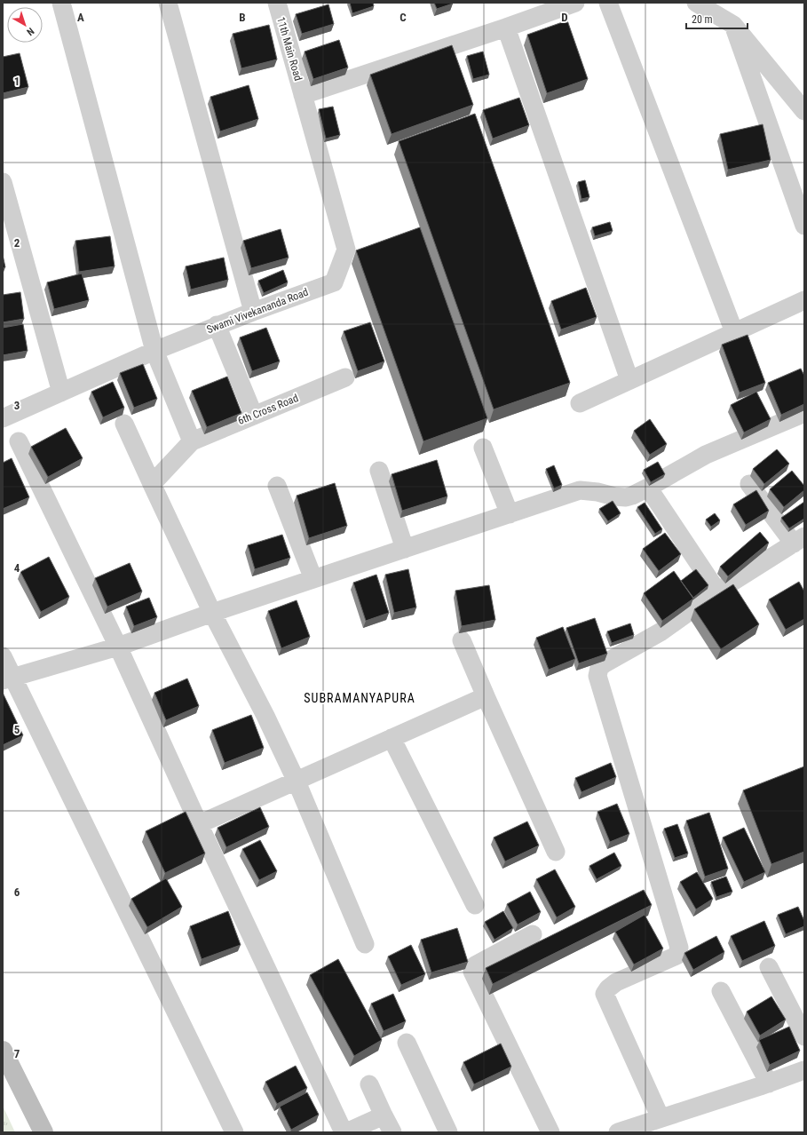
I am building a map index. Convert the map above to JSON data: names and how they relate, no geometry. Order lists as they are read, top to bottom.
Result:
{
  "streets": {
    "street": ["11th Main Road", "Swami Vivekananda Road", "6th Cross Road"]
  },
  "crossings": [
    ["11th Main Road", "Swami Vivekananda Road"]
  ],
  "districts": ["SUBRAMANYAPURA"],
  "scale_bar": "20 m",
  "north": "bottom right",
  "grid": {
    "columns": [
      "A",
      "B",
      "C",
      "D"
    ],
    "rows": [
      "1",
      "2",
      "3",
      "4",
      "5",
      "6",
      "7"
    ]
  }
}
